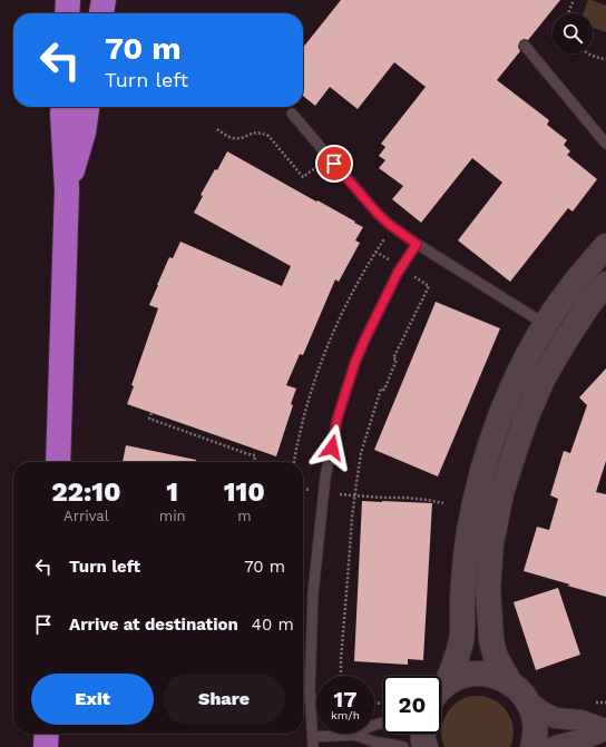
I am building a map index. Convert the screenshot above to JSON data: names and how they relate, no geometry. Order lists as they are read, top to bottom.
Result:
{
  "page": {
    "turn": ["70 m", "Turn left"],
    "eta": [
      "22:10",
      "Arrival",
      "1",
      "min",
      "110",
      "m"
    ],
    "list": [
      {
        "name": "Turn left",
        "value": "70 m"
      },
      {
        "name": "Arrive at destination",
        "value": "40 m"
      }
    ],
    "buttons": ["Exit", "Share"],
    "speed": "17 km/h",
    "limit": "20"
  }
}
